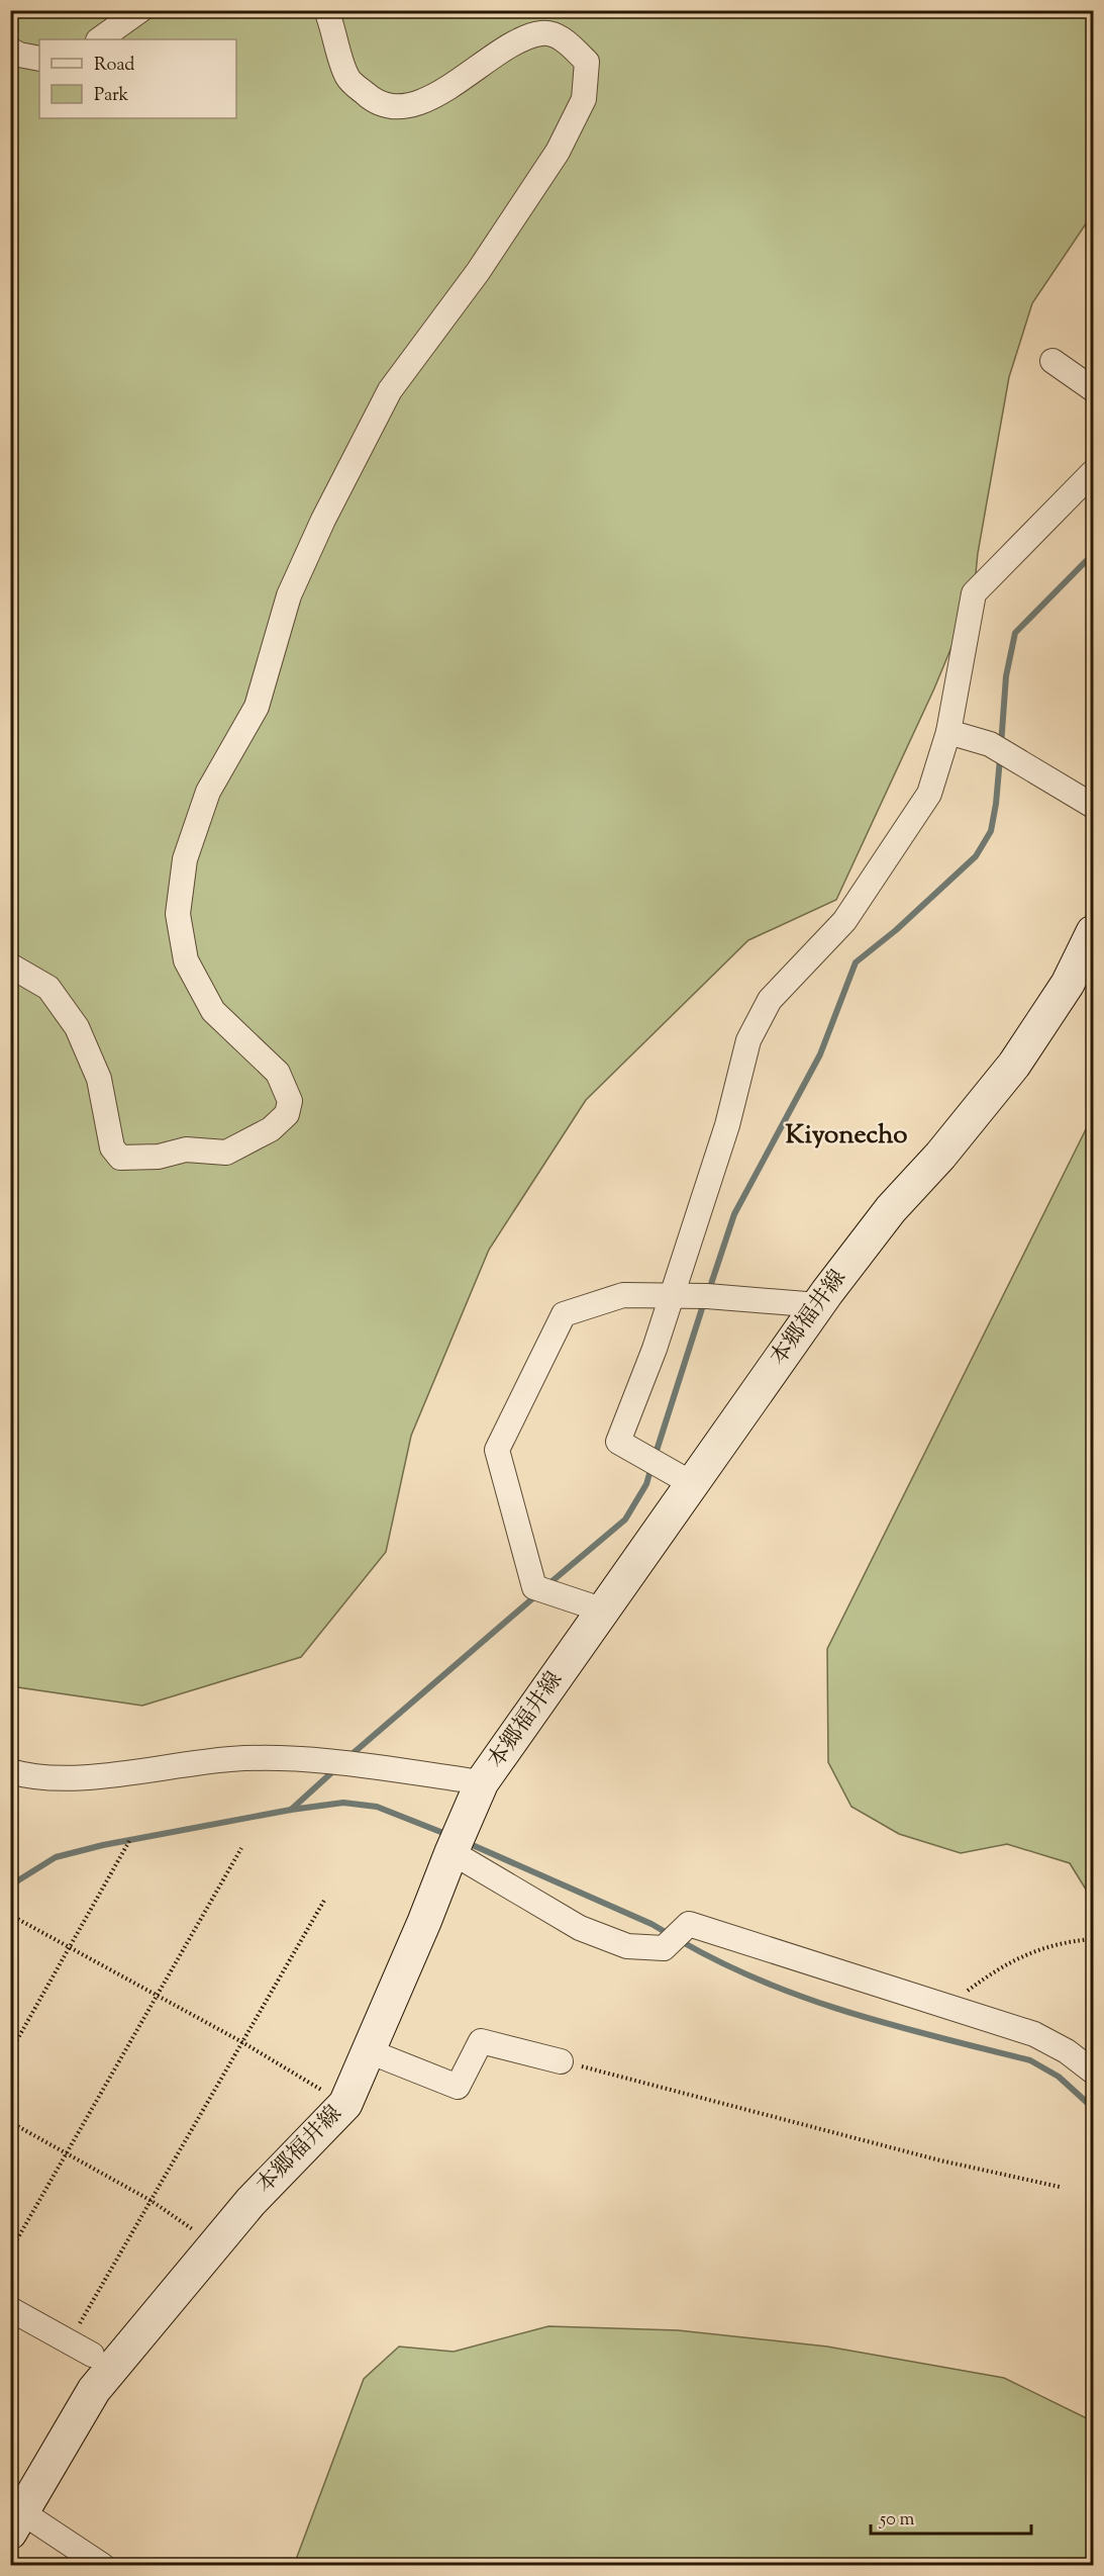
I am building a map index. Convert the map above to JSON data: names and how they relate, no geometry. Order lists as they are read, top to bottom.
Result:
{
  "streets": {
    "main road": ["本郷福井線"]
  },
  "districts": ["Kiyonecho"],
  "legend": ["Road", "Park"],
  "scale_bar": "50 m"
}
